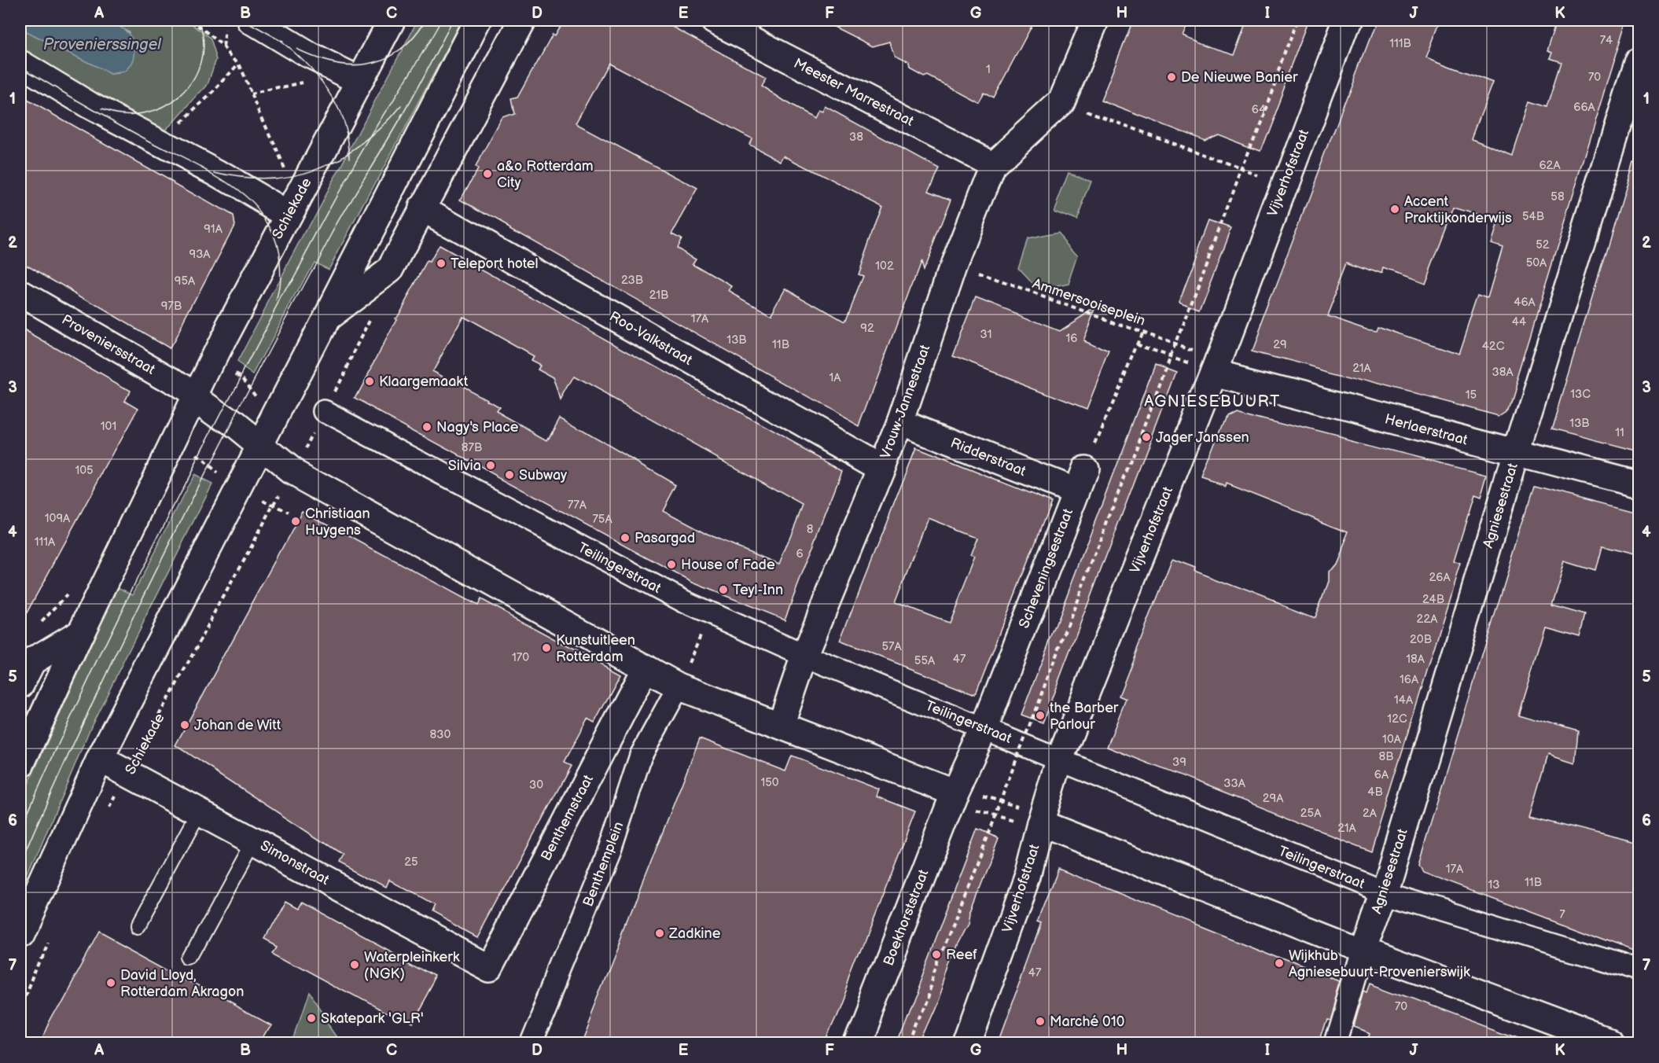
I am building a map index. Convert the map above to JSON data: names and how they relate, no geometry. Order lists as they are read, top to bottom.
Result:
{
  "streets": {
    "street": [
      "Meester Marrestraat",
      "Vijverhofstraat",
      "Schiekade",
      "Roo-Valkstraat",
      "Proveniersstraat",
      "Vrouw-Jannestraat",
      "Herlaerstraat",
      "Ridderstraat",
      "Agniesestraat",
      "Teilingerstraat",
      "Scheveningsestraat",
      "Benthemstraat",
      "Simonstraat",
      "Benthemplein",
      "Boekhorststraat"
    ],
    "path": ["Ammersooiseplein"]
  },
  "crossings": [
    ["Meester Marrestraat", "Vrouw-Jannestraat"],
    ["Vijverhofstraat", "Ammersooiseplein"],
    ["Vijverhofstraat", "Herlaerstraat"],
    ["Vijverhofstraat", "Teilingerstraat"],
    ["Schiekade", "Proveniersstraat"],
    ["Schiekade", "Simonstraat"],
    ["Ammersooiseplein", "Vrouw-Jannestraat"],
    ["Ammersooiseplein", "Herlaerstraat"],
    ["Roo-Valkstraat", "Vrouw-Jannestraat"],
    ["Vrouw-Jannestraat", "Ridderstraat"],
    ["Vrouw-Jannestraat", "Teilingerstraat"],
    ["Herlaerstraat", "Agniesestraat"],
    ["Ridderstraat", "Scheveningsestraat"],
    ["Agniesestraat", "Teilingerstraat"],
    ["Teilingerstraat", "Scheveningsestraat"],
    ["Scheveningsestraat", "Boekhorststraat"],
    ["Benthemstraat", "Simonstraat"]
  ],
  "districts": ["AGNIESEBUURT"],
  "water": ["Provenierssingel"],
  "places": [
    "De Nieuwe Banier",
    "a&o Rotterdam City",
    "Accent Praktijkonderwijs",
    "Teleport hotel",
    "Klaargemaakt",
    "Nagy's Place",
    "Jager Janssen",
    "Silvia",
    "Subway",
    "Christiaan Huygens",
    "Pasargad",
    "House of Fade",
    "Teyl-Inn",
    "Kunstuitleen Rotterdam",
    "the Barber Parlour",
    "Johan de Witt",
    "Zadkine",
    "Reef",
    "Wijkhub Agniesebuurt-Provenierswijk",
    "Waterpleinkerk (NGK)",
    "David Lloyd, Rotterdam Akragon",
    "Skatepark 'GLR'",
    "Marché 010"
  ],
  "house_numbers": [
    "74",
    "111B",
    "1",
    "70",
    "66A",
    "64",
    "38",
    "62A",
    "58",
    "54B",
    "91A",
    "52",
    "93A",
    "50A",
    "102",
    "23B",
    "95A",
    "21B",
    "46A",
    "97B",
    "17A",
    "44",
    "92",
    "31",
    "16",
    "13B",
    "11B",
    "29",
    "42C",
    "21A",
    "38A",
    "1A",
    "13C",
    "15",
    "13B",
    "101",
    "11",
    "87B",
    "105",
    "77A",
    "109A",
    "75A",
    "8",
    "111A",
    "6",
    "26A",
    "24B",
    "22A",
    "20B",
    "57A",
    "170",
    "47",
    "18A",
    "55A",
    "16A",
    "14A",
    "12C",
    "830",
    "10A",
    "8B",
    "39",
    "6A",
    "150",
    "33A",
    "30",
    "4B",
    "29A",
    "25A",
    "2A",
    "21A",
    "25",
    "17A",
    "11B",
    "13",
    "7",
    "47",
    "70"
  ],
  "grid": {
    "columns": [
      "A",
      "B",
      "C",
      "D",
      "E",
      "F",
      "G",
      "H",
      "I",
      "J",
      "K"
    ],
    "rows": [
      "1",
      "2",
      "3",
      "4",
      "5",
      "6",
      "7"
    ]
  }
}
